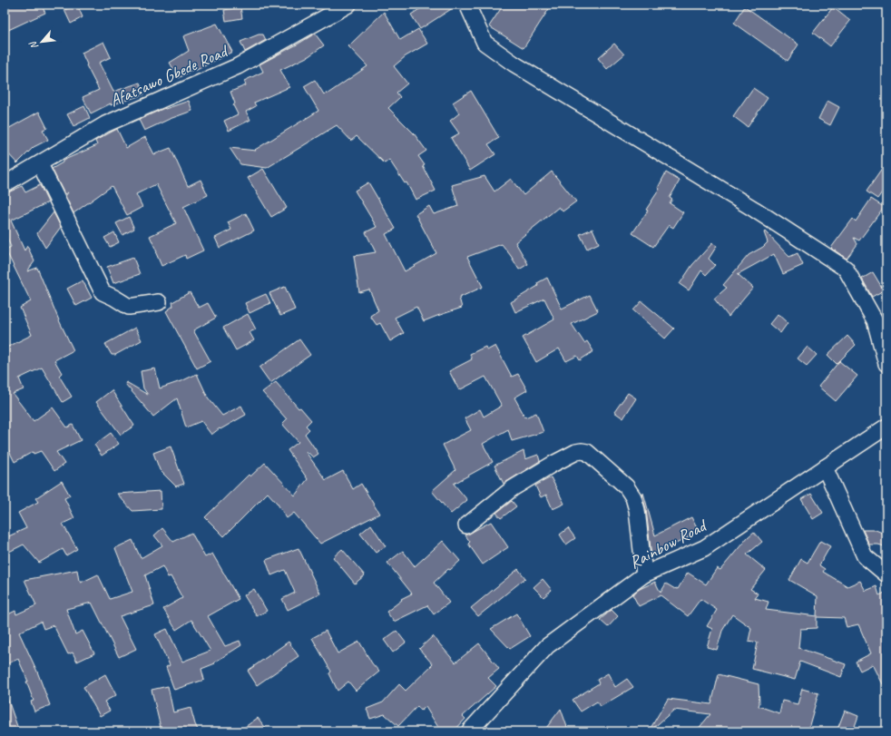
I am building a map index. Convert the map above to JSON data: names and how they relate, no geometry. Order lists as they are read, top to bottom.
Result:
{
  "streets": {
    "street": ["Afatsawo Gbede Road", "Rainbow Road"]
  },
  "north": "bottom left"
}
